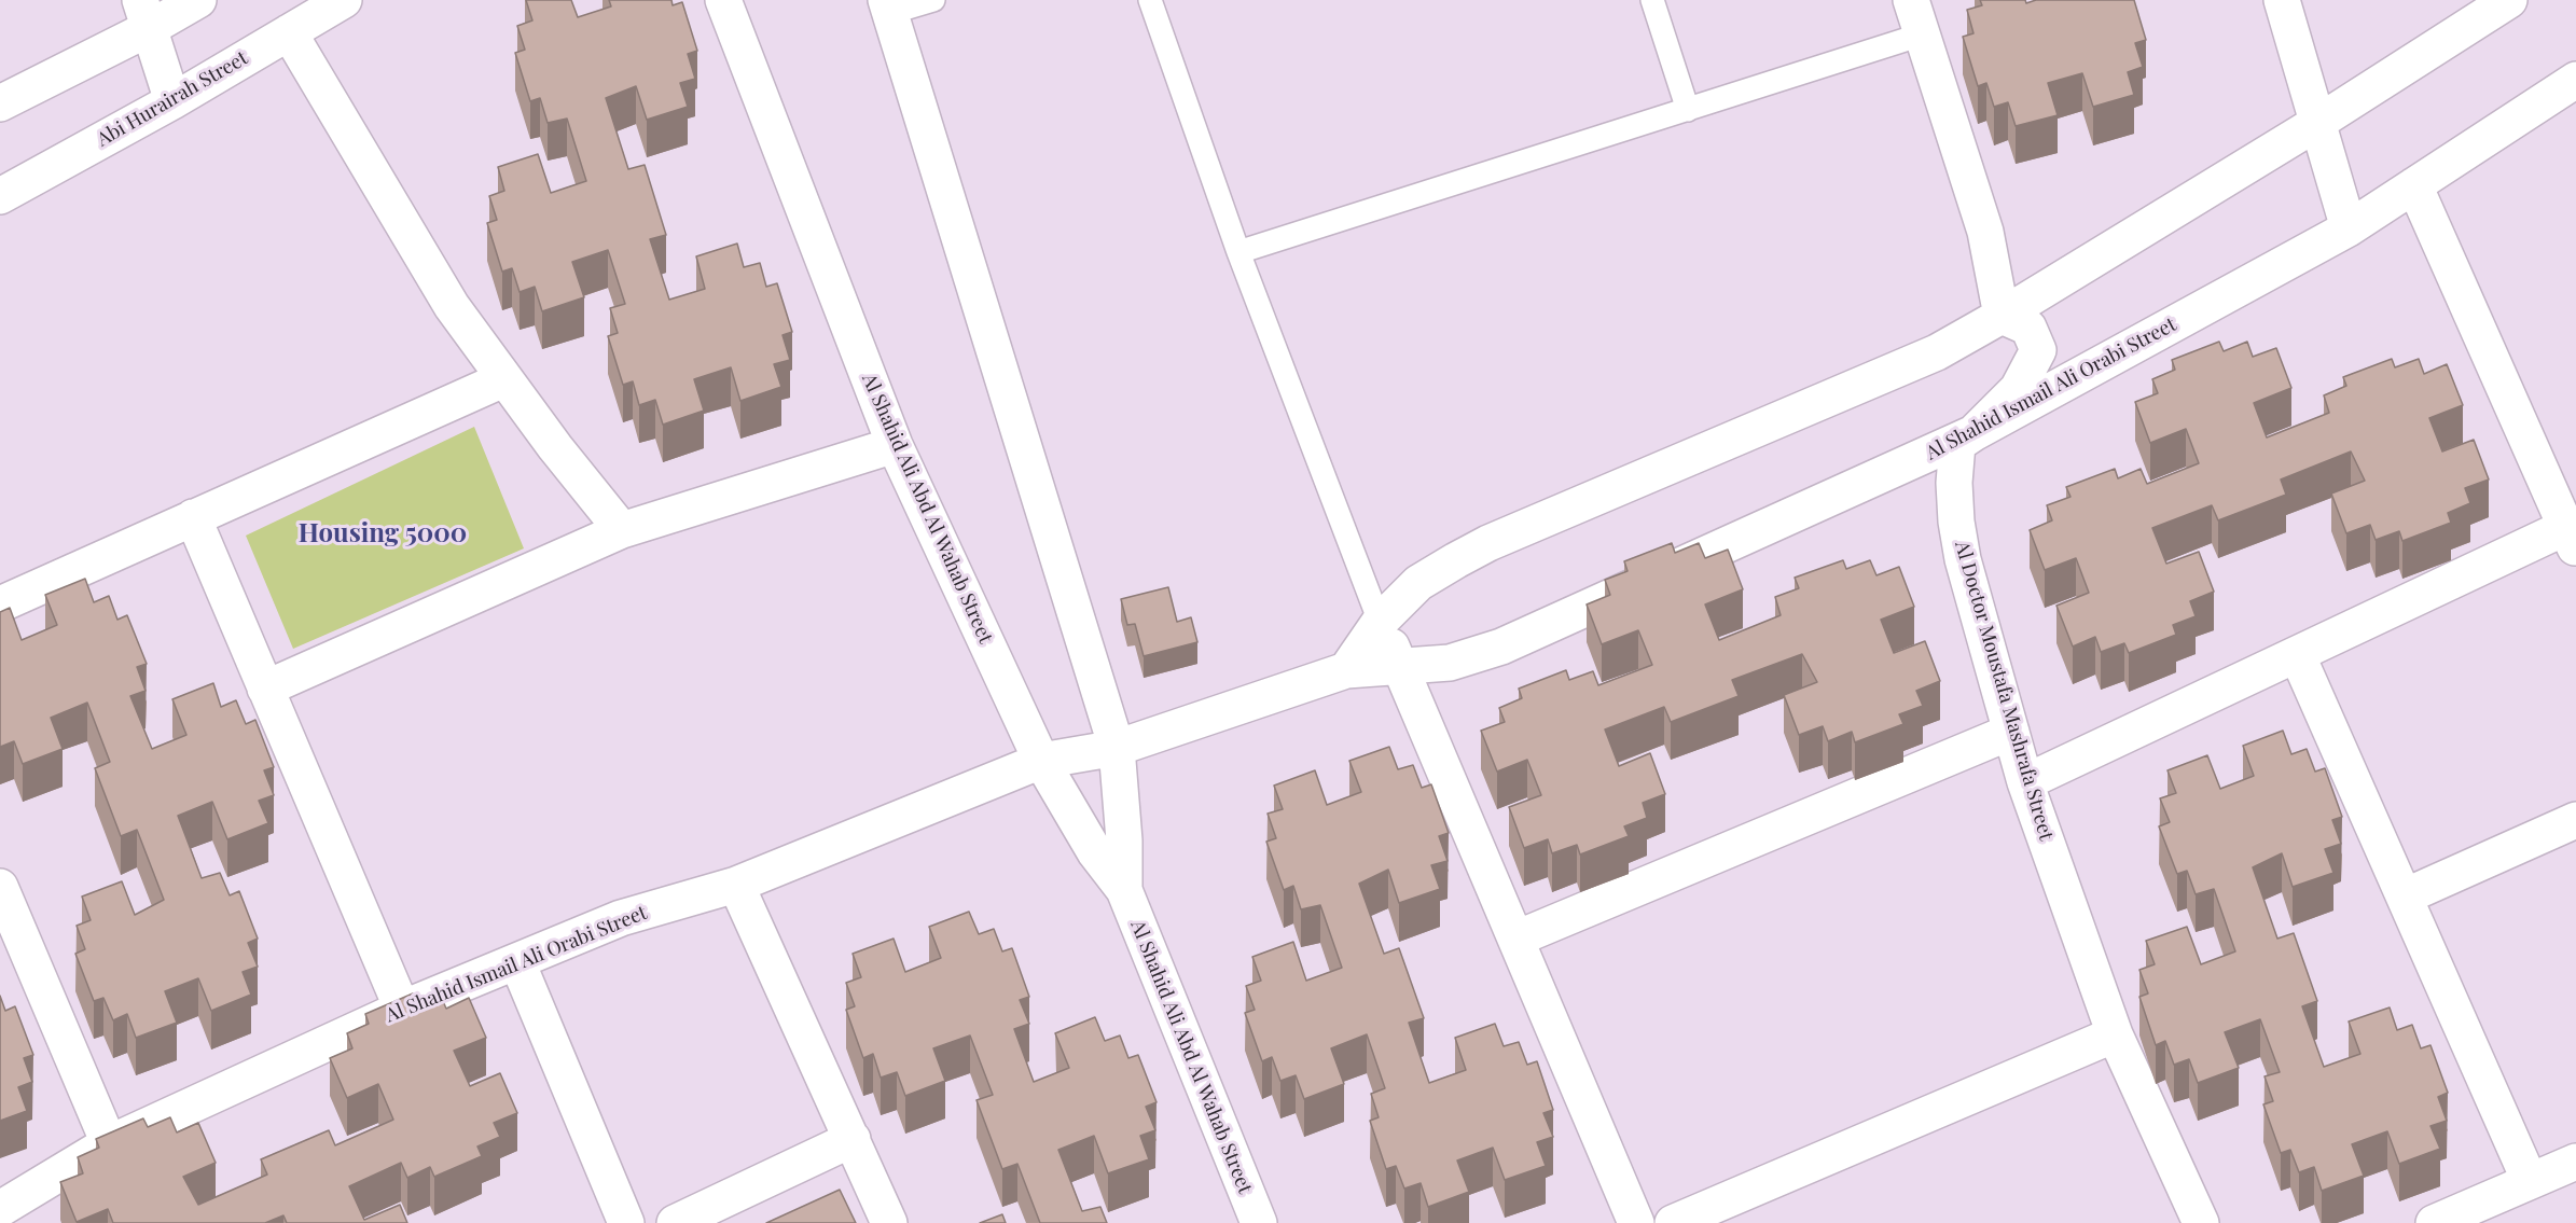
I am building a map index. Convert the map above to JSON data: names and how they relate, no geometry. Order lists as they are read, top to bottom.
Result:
{
  "streets": {
    "street": [
      "Abi Hurairah Street",
      "Al Shahid Ismail Ali Orabi Street",
      "Al Shahid Ali Abd Al Wahab Street",
      "Al Doctor Moustafa Mashrafa Street"
    ]
  },
  "crossings": [
    ["Al Shahid Ismail Ali Orabi Street", "Al Shahid Ali Abd Al Wahab Street"],
    ["Al Shahid Ismail Ali Orabi Street", "Al Doctor Moustafa Mashrafa Street"]
  ],
  "districts": ["Housing 5000"]
}
